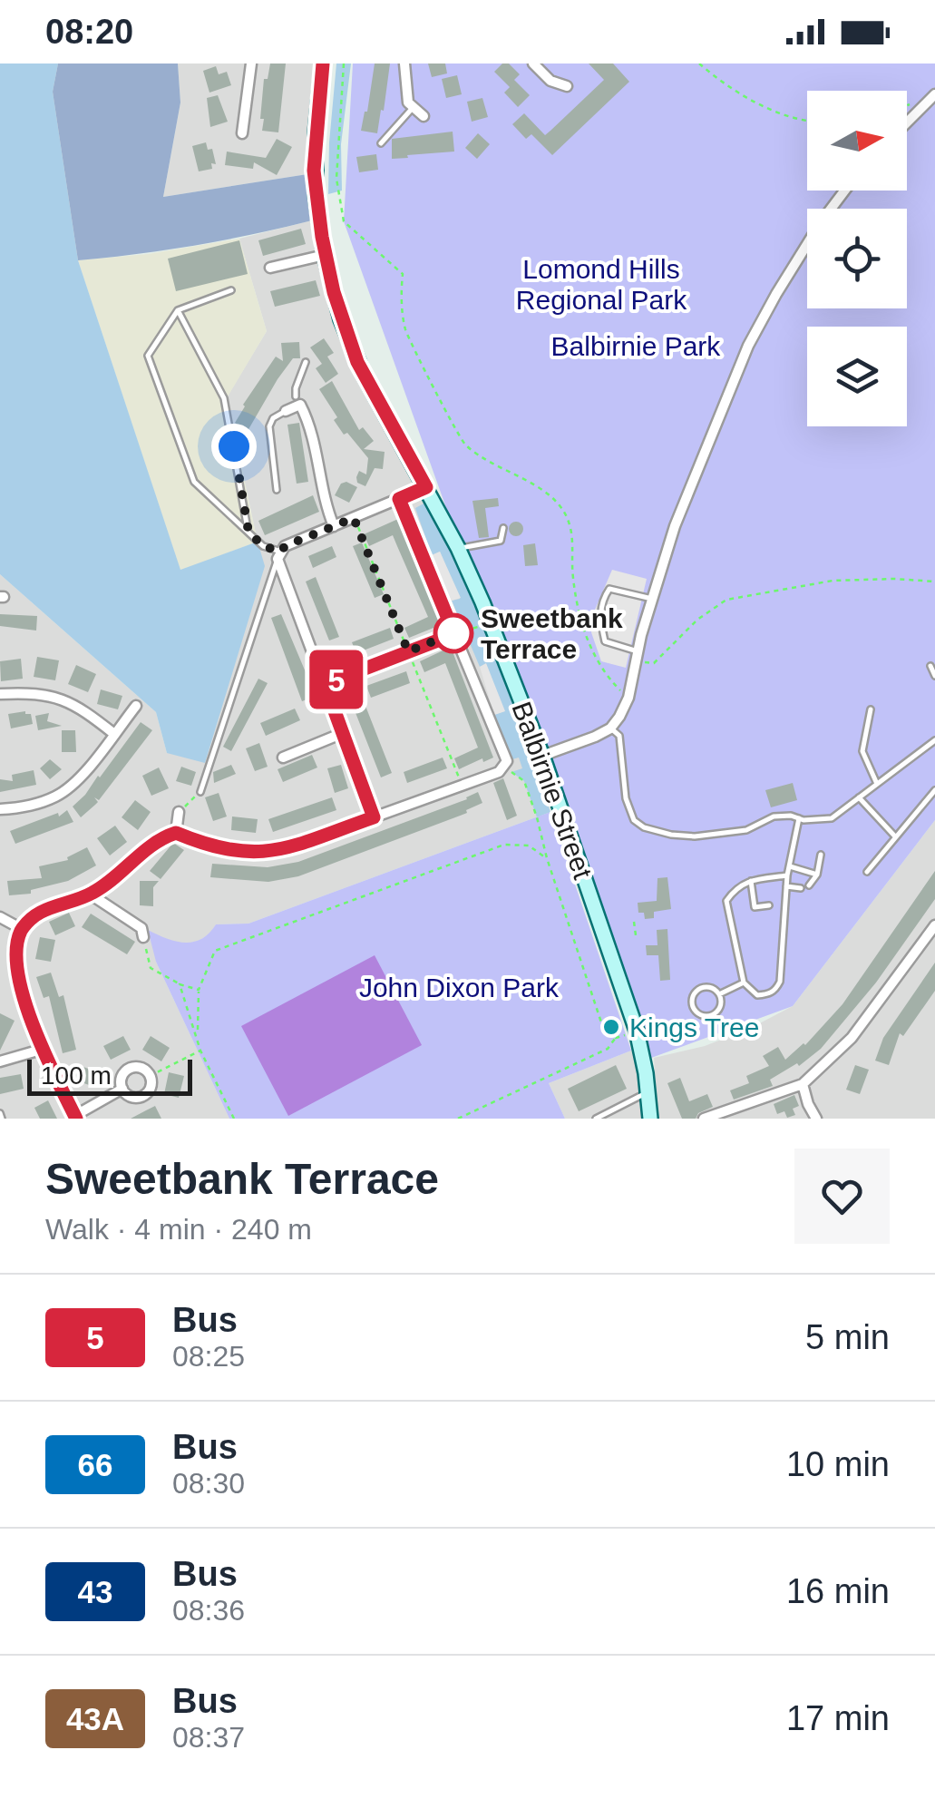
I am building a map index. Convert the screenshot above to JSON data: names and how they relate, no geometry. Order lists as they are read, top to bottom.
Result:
{
  "streets": {
    "main road": ["Balbirnie Street"]
  },
  "parks": ["Lomond Hills Regional Park", "Balbirnie Park", "John Dixon Park"],
  "places": ["Sweetbank Terrace", "Kings Tree"],
  "lines": ["bus line 5"],
  "scale_bar": "100 m",
  "north": "right",
  "page": {
    "status": "08:20",
    "on_map": "5",
    "scale": "100 m",
    "heading": ["Sweetbank Terrace", "Walk · 4 min · 240 m"],
    "list": [
      {
        "mark": "5",
        "name": "Bus",
        "note": "08:25",
        "value": "5 min"
      },
      {
        "mark": "66",
        "name": "Bus",
        "note": "08:30",
        "value": "10 min"
      },
      {
        "mark": "43",
        "name": "Bus",
        "note": "08:36",
        "value": "16 min"
      },
      {
        "mark": "43A",
        "name": "Bus",
        "note": "08:37",
        "value": "17 min"
      }
    ]
  }
}
